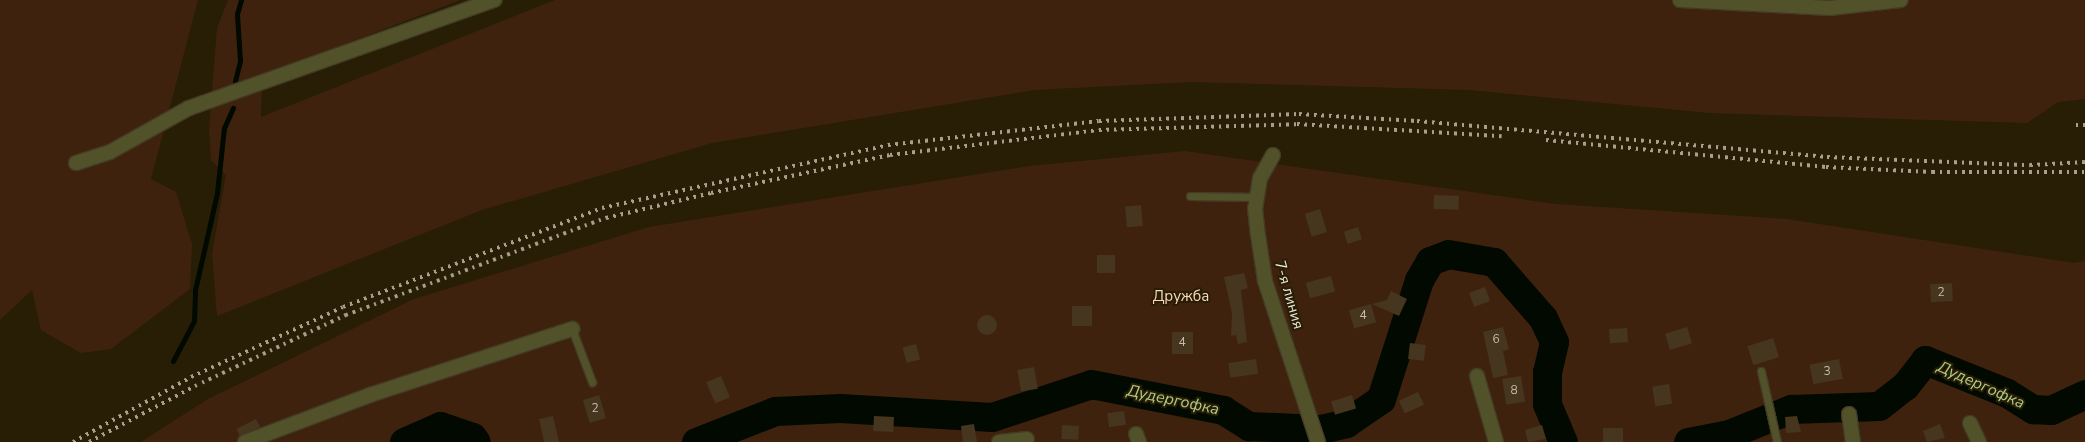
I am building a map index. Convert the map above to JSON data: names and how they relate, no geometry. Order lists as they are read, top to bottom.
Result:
{
  "streets": {
    "street": ["7-я линия"]
  },
  "water": ["Дудергофка"],
  "parks": ["Дружба"],
  "house_numbers": [
    "2",
    "4",
    "6",
    "4",
    "3",
    "8",
    "2"
  ]
}
